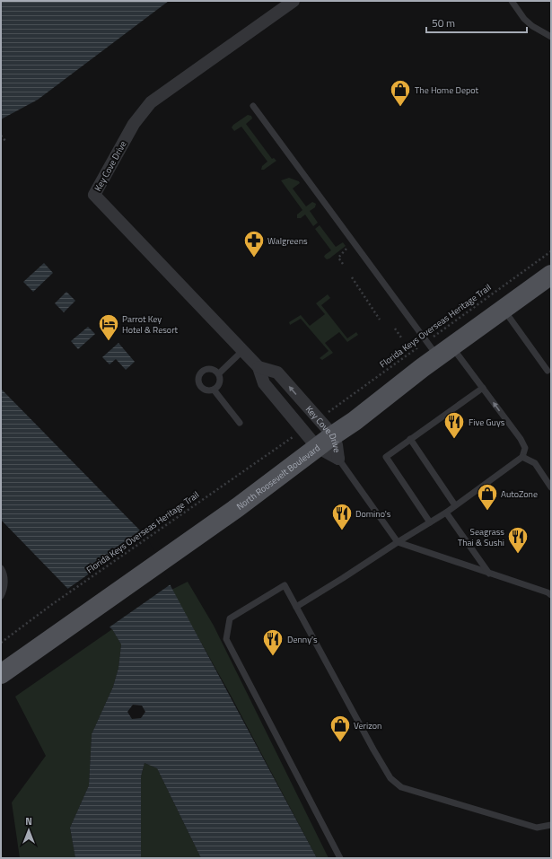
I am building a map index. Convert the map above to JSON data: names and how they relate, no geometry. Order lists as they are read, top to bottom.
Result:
{
  "streets": {
    "main road": ["North Roosevelt Boulevard"],
    "street": ["Key Cove Drive"],
    "path": ["Florida Keys Overseas Heritage Trail"]
  },
  "crossings": [
    ["Key Cove Drive", "North Roosevelt Boulevard"]
  ],
  "places": {
    "shop": ["The Home Depot", "AutoZone", "Verizon"],
    "pharmacy": ["Walgreens"],
    "hotel": ["Parrot Key Hotel & Resort"],
    "restaurant": [
      "Five Guys",
      "Domino's",
      "Seagrass Thai & Sushi",
      "Denny's"
    ]
  },
  "scale_bar": "50 m",
  "north": "top"
}
